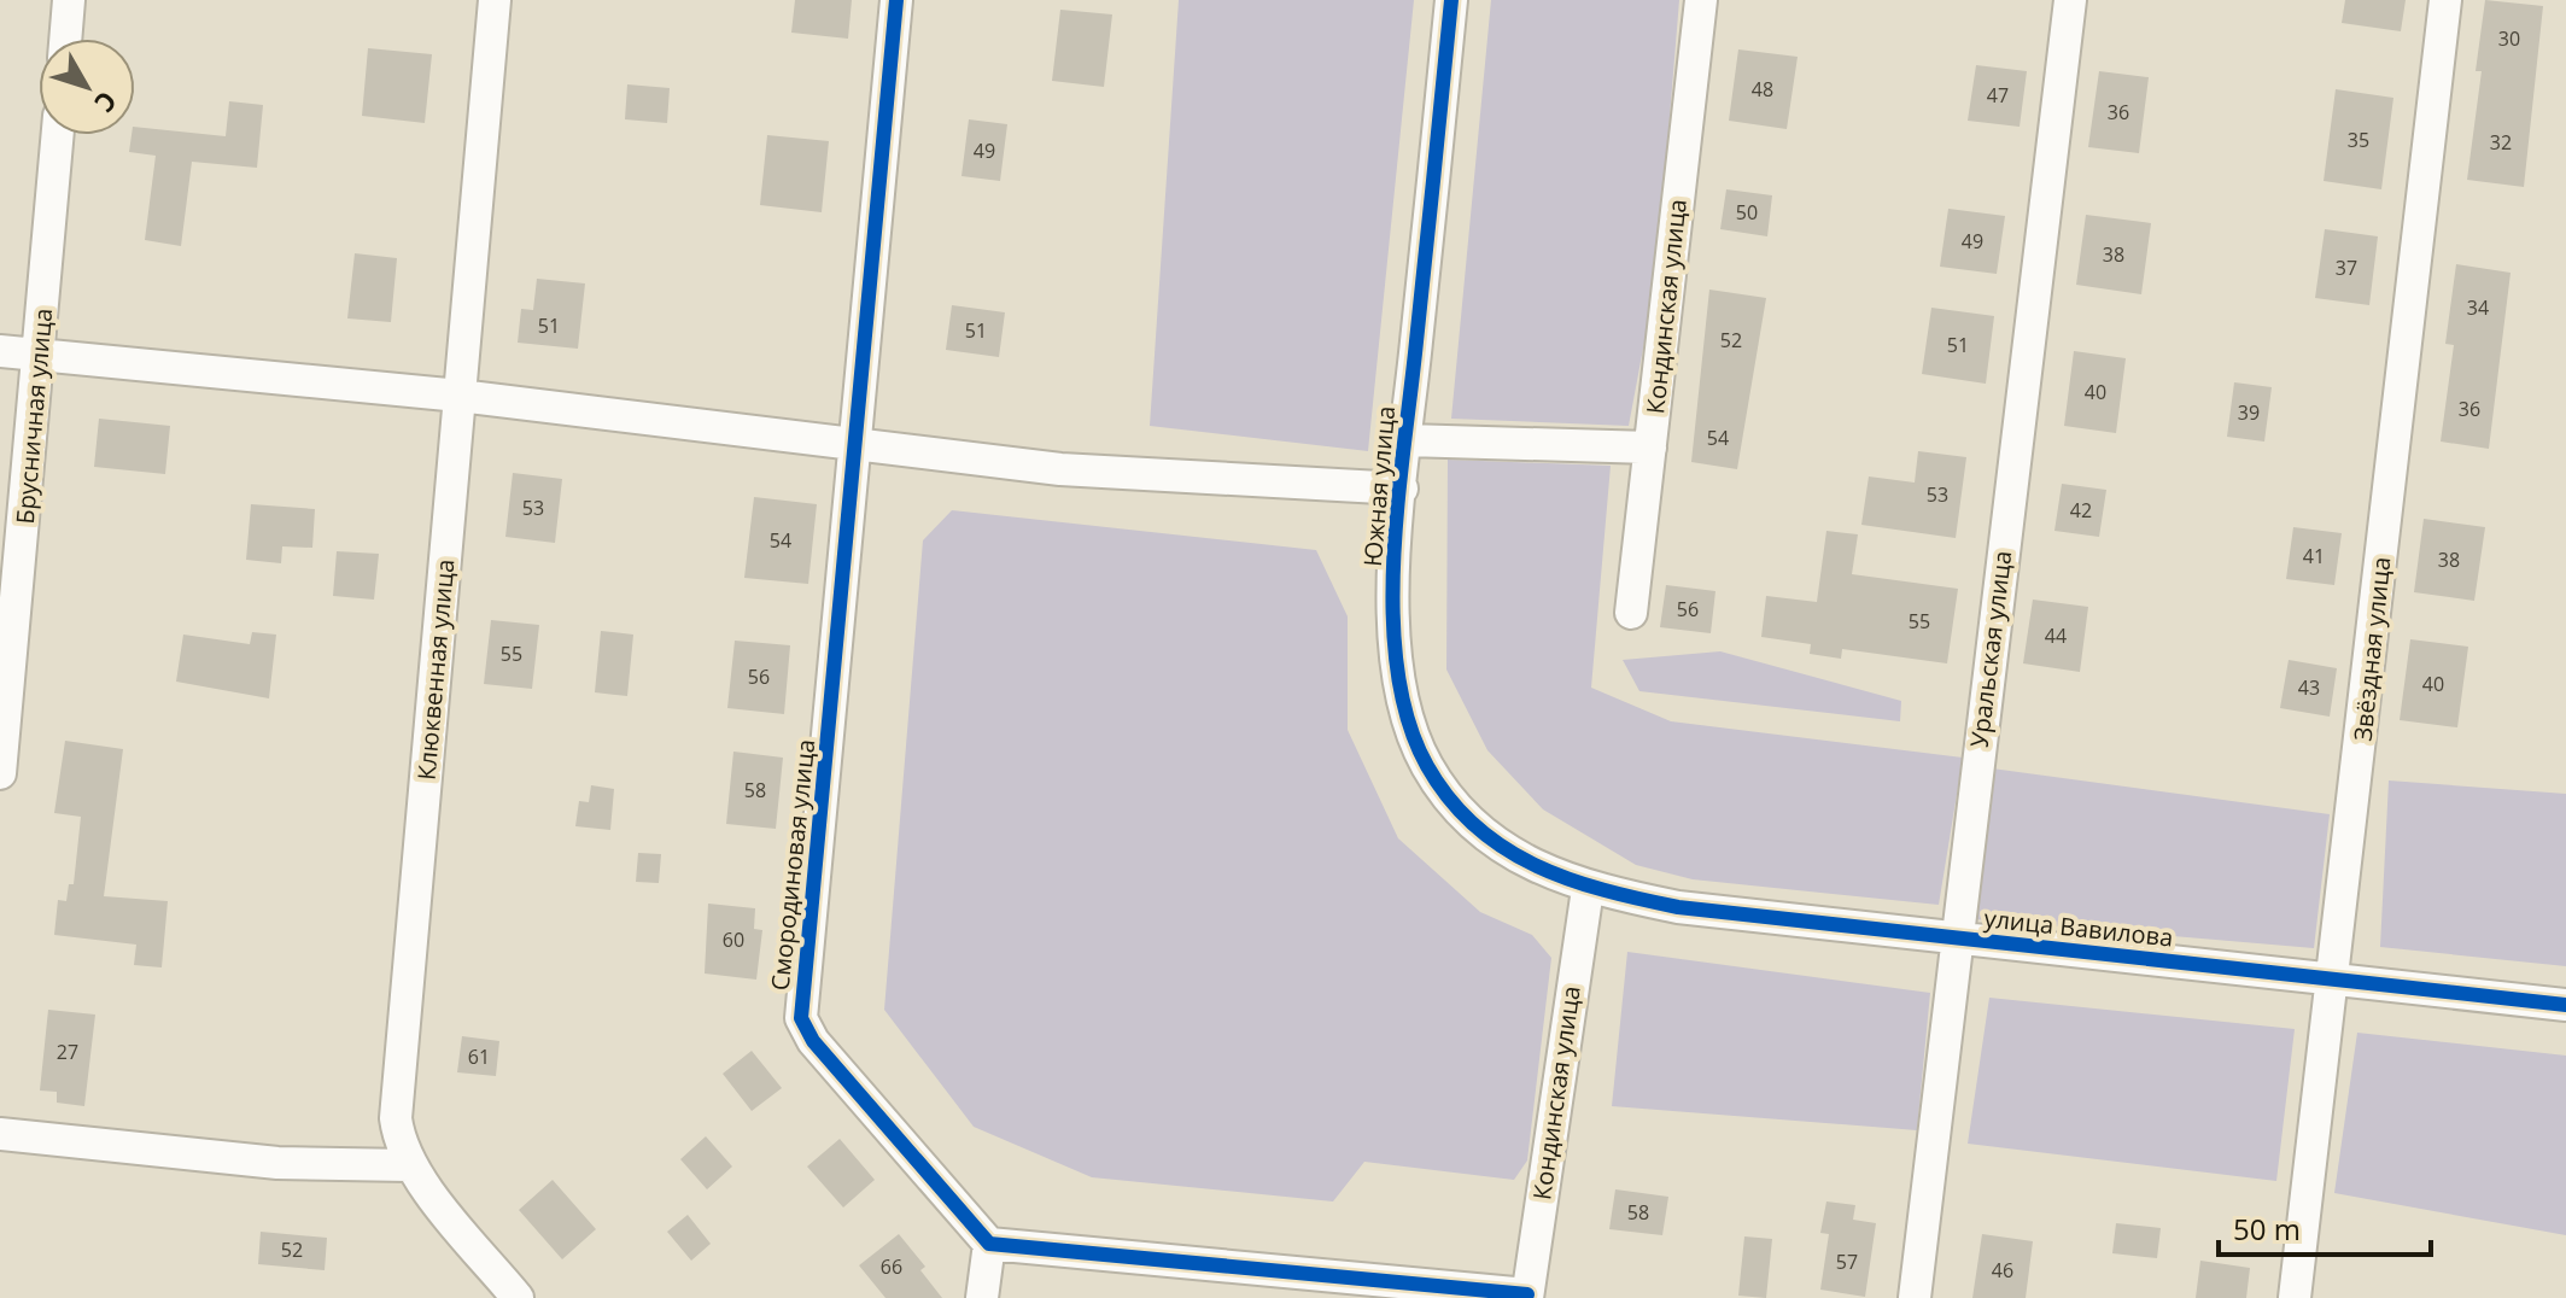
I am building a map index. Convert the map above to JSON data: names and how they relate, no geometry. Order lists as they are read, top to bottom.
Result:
{
  "streets": {
    "street": [
      "Кондинская улица",
      "Брусничная улица",
      "Южная улица",
      "Уральская улица",
      "Звёздная улица",
      "Клюквенная улица",
      "Смородиновая улица",
      "улица Вавилова"
    ]
  },
  "crossings": [
    ["Кондинская улица", "Южная улица"],
    ["Кондинская улица", "улица Вавилова"],
    ["Южная улица", "улица Вавилова"],
    ["Уральская улица", "улица Вавилова"],
    ["Звёздная улица", "улица Вавилова"]
  ],
  "house_numbers": [
    "30",
    "48",
    "47",
    "36",
    "35",
    "32",
    "49",
    "50",
    "49",
    "38",
    "37",
    "34",
    "51",
    "51",
    "52",
    "51",
    "40",
    "36",
    "39",
    "54",
    "53",
    "53",
    "42",
    "54",
    "41",
    "38",
    "56",
    "55",
    "44",
    "55",
    "56",
    "40",
    "43",
    "58",
    "60",
    "27",
    "61",
    "58",
    "52",
    "57",
    "66",
    "46"
  ],
  "scale_bar": "50 m",
  "north": "bottom right"
}
